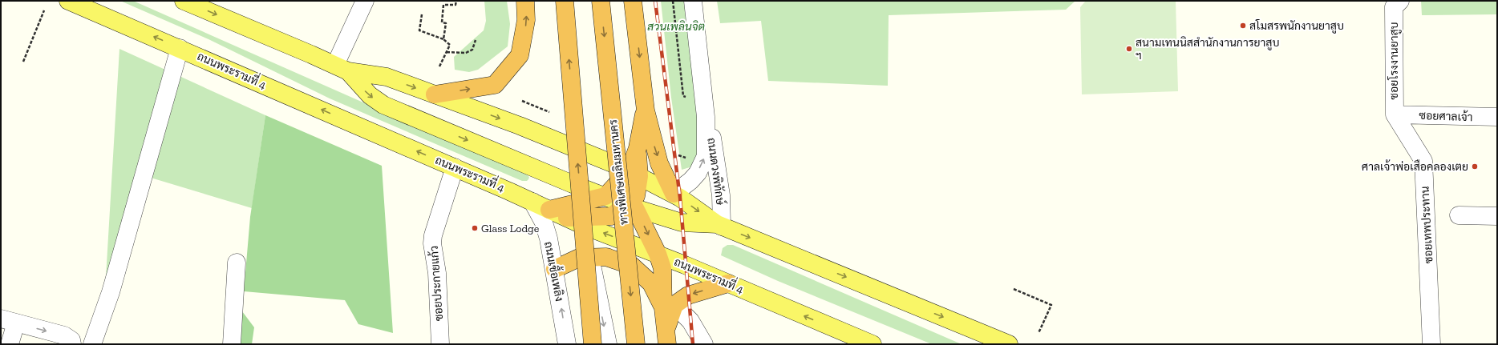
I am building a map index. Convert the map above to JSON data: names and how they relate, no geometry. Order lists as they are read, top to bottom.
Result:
{
  "streets": {
    "highway": ["ทางพิเศษเฉลิมมหานคร"],
    "main road": ["ถนนพระรามที่ 4"],
    "street": [
      "ซอยโรงงานยาสูบ",
      "ซอยศาลเจ้า",
      "ถนนดวงพิทักษ์",
      "ซอยเทพประทาน",
      "ถนนเชื้อเพลิง",
      "ซอยประกายแก้ว"
    ]
  },
  "crossings": [
    ["ซอยโรงงานยาสูบ", "ซอยศาลเจ้า"],
    ["ซอยโรงงานยาสูบ", "ซอยเทพประทาน"],
    ["ถนนพระรามที่ 4", "ถนนเชื้อเพลิง"],
    ["ถนนพระรามที่ 4", "ซอยประกายแก้ว"],
    ["ซอยศาลเจ้า", "ซอยเทพประทาน"]
  ],
  "parks": ["สวนเพลินจิต"],
  "places": [
    "สโมสรพนักงานยาสูบ",
    "สนามเทนนิสสำนักงานการยาสูบ ฯ",
    "ศาลเจ้าพ่อเสือคลองเตย",
    "Glass Lodge"
  ]
}
